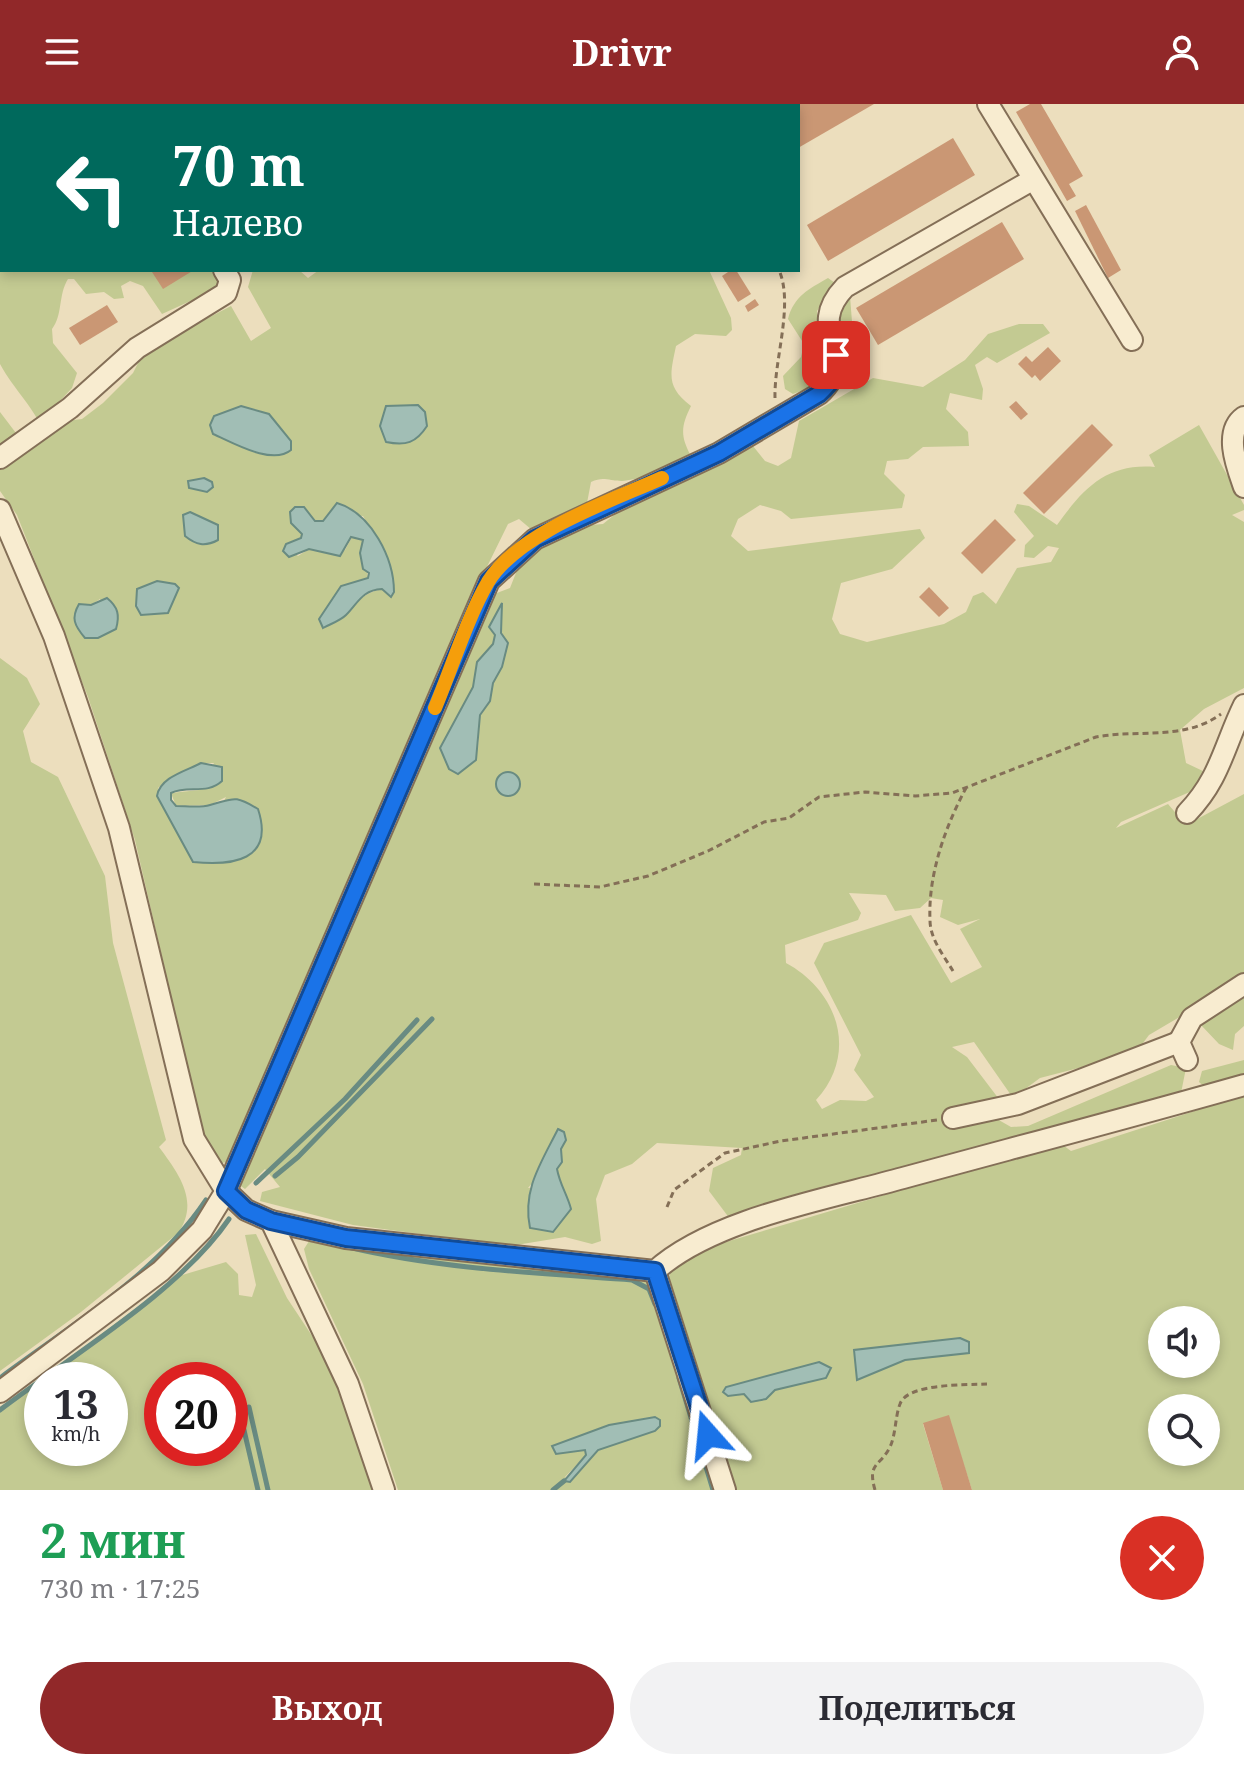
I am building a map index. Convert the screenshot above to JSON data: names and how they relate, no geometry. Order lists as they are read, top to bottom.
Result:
{
  "page": {
    "header": "Drivr",
    "turn": ["70 m", "Налево"],
    "speed": "13 km/h",
    "limit": "20",
    "heading": ["2 мин", "730 m · 17:25"],
    "buttons": ["Выход", "Поделиться"]
  }
}
